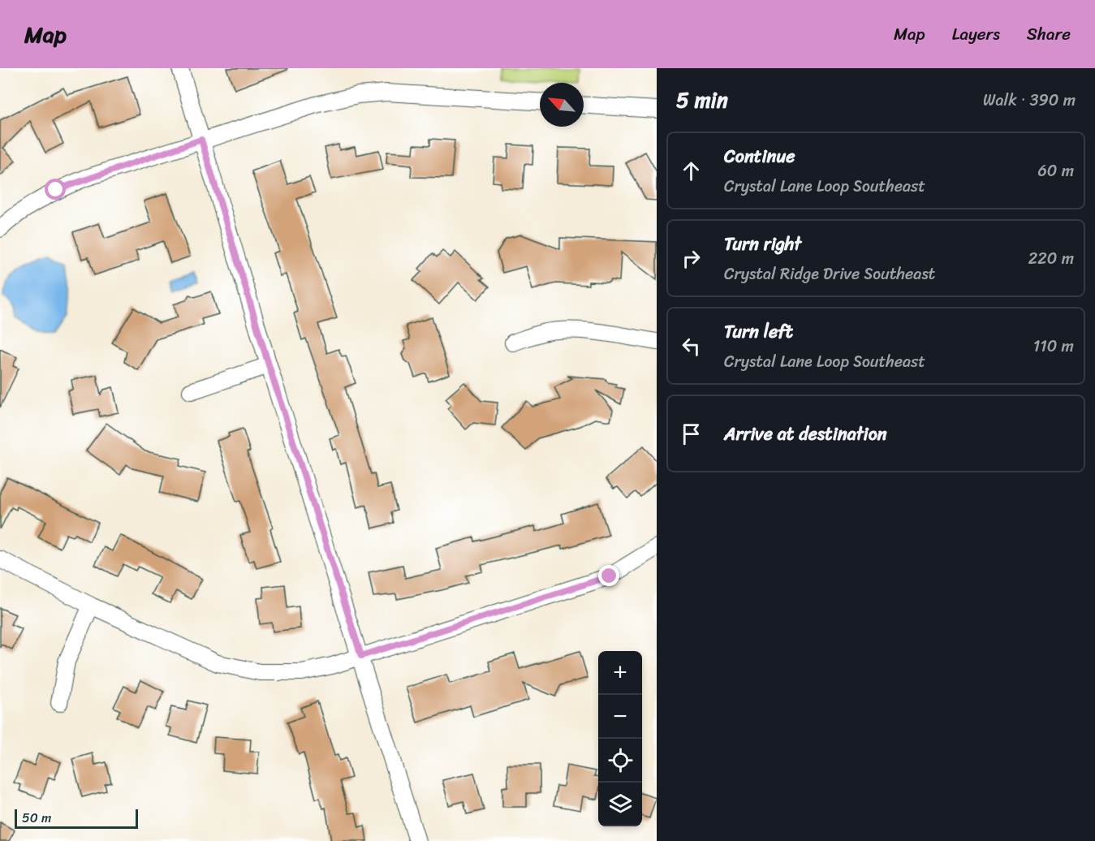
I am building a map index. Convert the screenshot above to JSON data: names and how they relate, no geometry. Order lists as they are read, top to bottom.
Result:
{
  "scale_bar": "50 m",
  "north": "top left",
  "page": {
    "header": "Map",
    "nav": ["Map", "Layers", "Share"],
    "heading": ["5 min", "Walk · 390 m"],
    "list": [
      ["Continue", "Crystal Lane Loop Southeast", "60 m"],
      ["Turn right", "Crystal Ridge Drive Southeast", "220 m"],
      ["Turn left", "Crystal Lane Loop Southeast", "110 m"],
      "Arrive at destination"
    ],
    "map_buttons": ["+", "−"],
    "scale": "50 m"
  }
}
